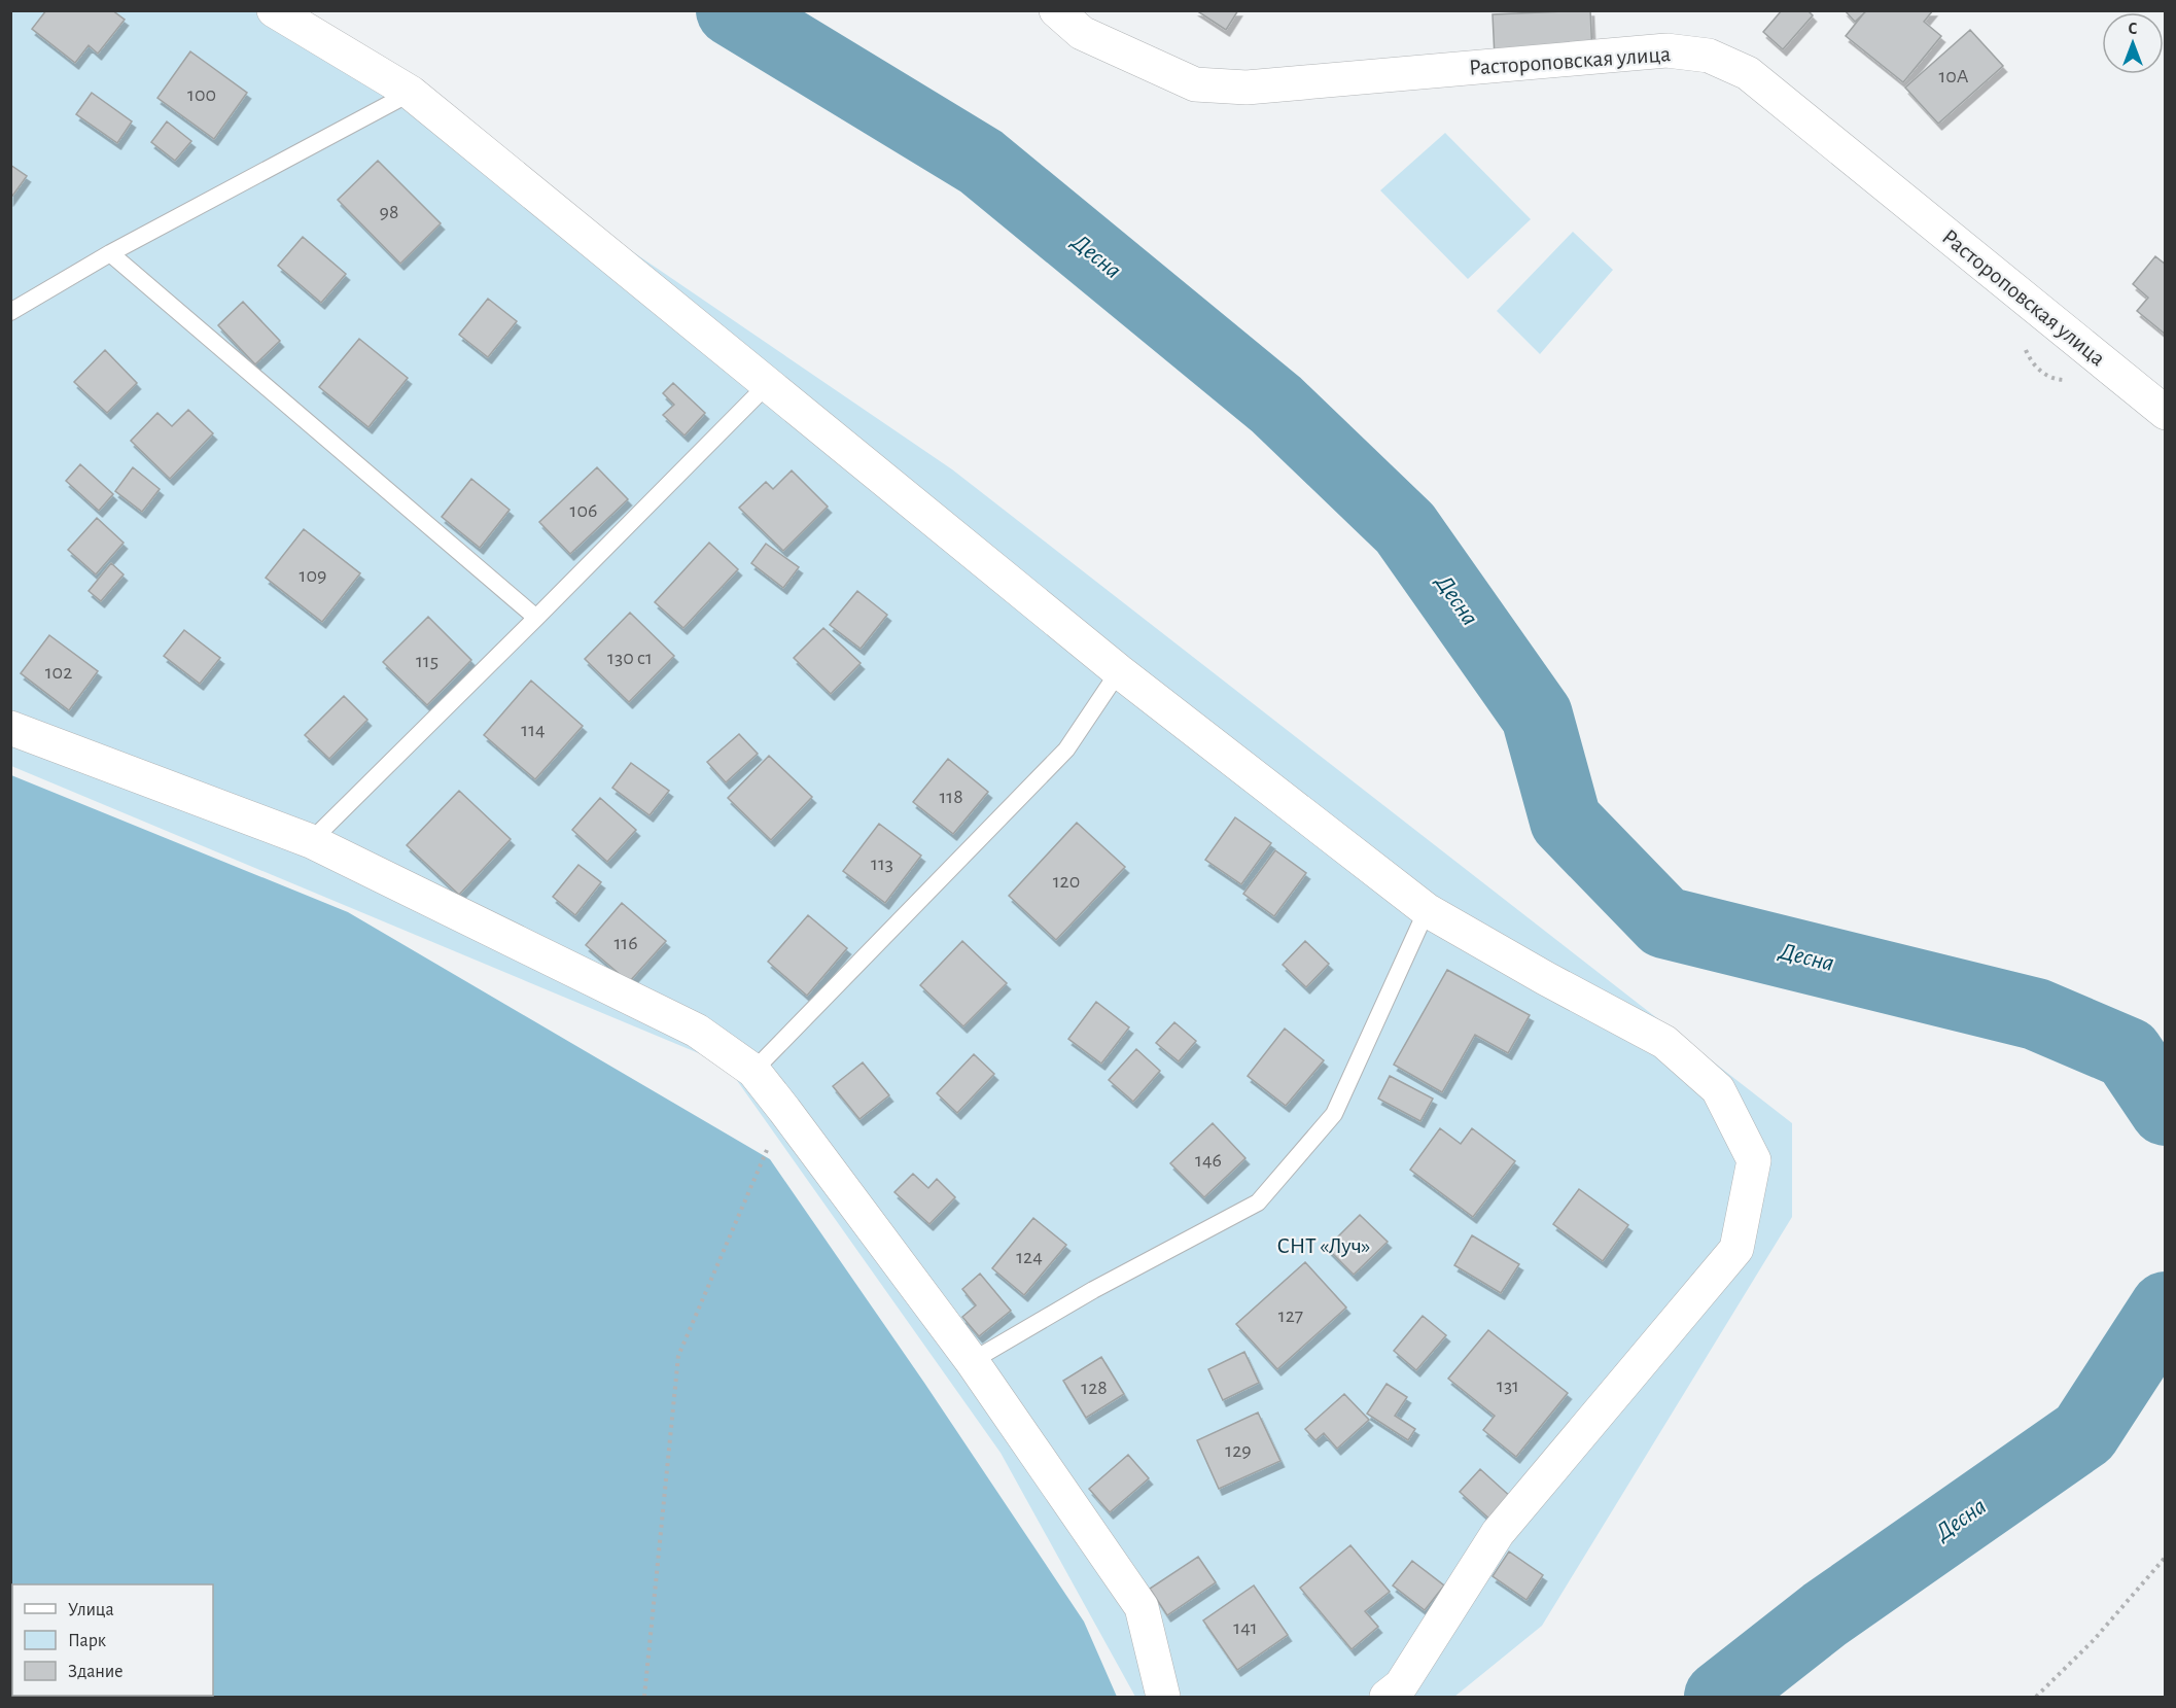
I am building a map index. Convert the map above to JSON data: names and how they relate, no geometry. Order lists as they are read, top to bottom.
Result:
{
  "streets": {
    "street": ["Растороповская улица"]
  },
  "water": ["Десна"],
  "parks": ["СНТ «Луч»"],
  "house_numbers": [
    "10А",
    "100",
    "98",
    "106",
    "109",
    "130 с1",
    "115",
    "102",
    "114",
    "118",
    "113",
    "120",
    "116",
    "146",
    "124",
    "127",
    "131",
    "128",
    "129",
    "141"
  ],
  "legend": ["Улица", "Парк", "Здание"],
  "north": "top"
}
